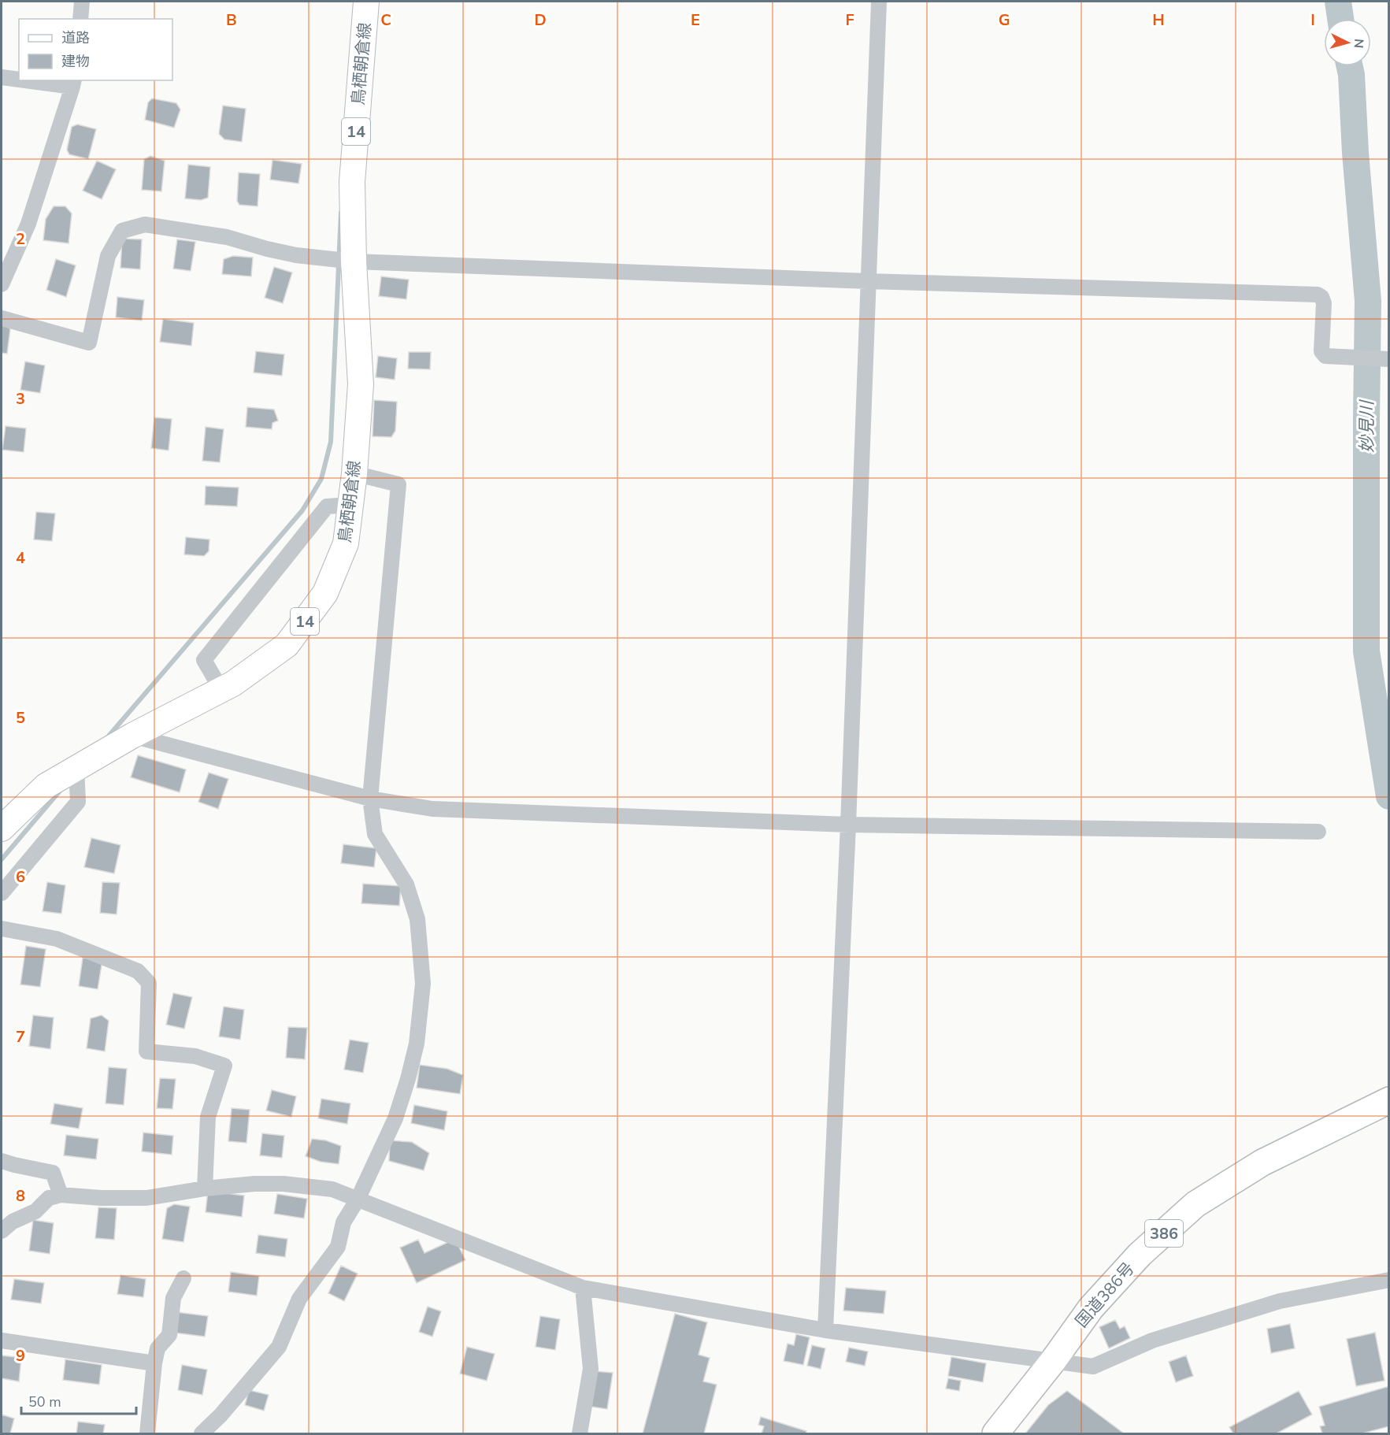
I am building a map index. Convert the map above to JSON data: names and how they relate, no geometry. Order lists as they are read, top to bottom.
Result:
{
  "streets": {
    "highway": ["386", "国道386号"],
    "main road": ["鳥栖朝倉線", "14"]
  },
  "water": ["妙見川"],
  "legend": ["道路", "建物"],
  "scale_bar": "50 m",
  "north": "right",
  "grid": {
    "columns": [
      "B",
      "C",
      "D",
      "E",
      "F",
      "G",
      "H",
      "I"
    ],
    "rows": [
      "2",
      "3",
      "4",
      "5",
      "6",
      "7",
      "8",
      "9"
    ]
  }
}
